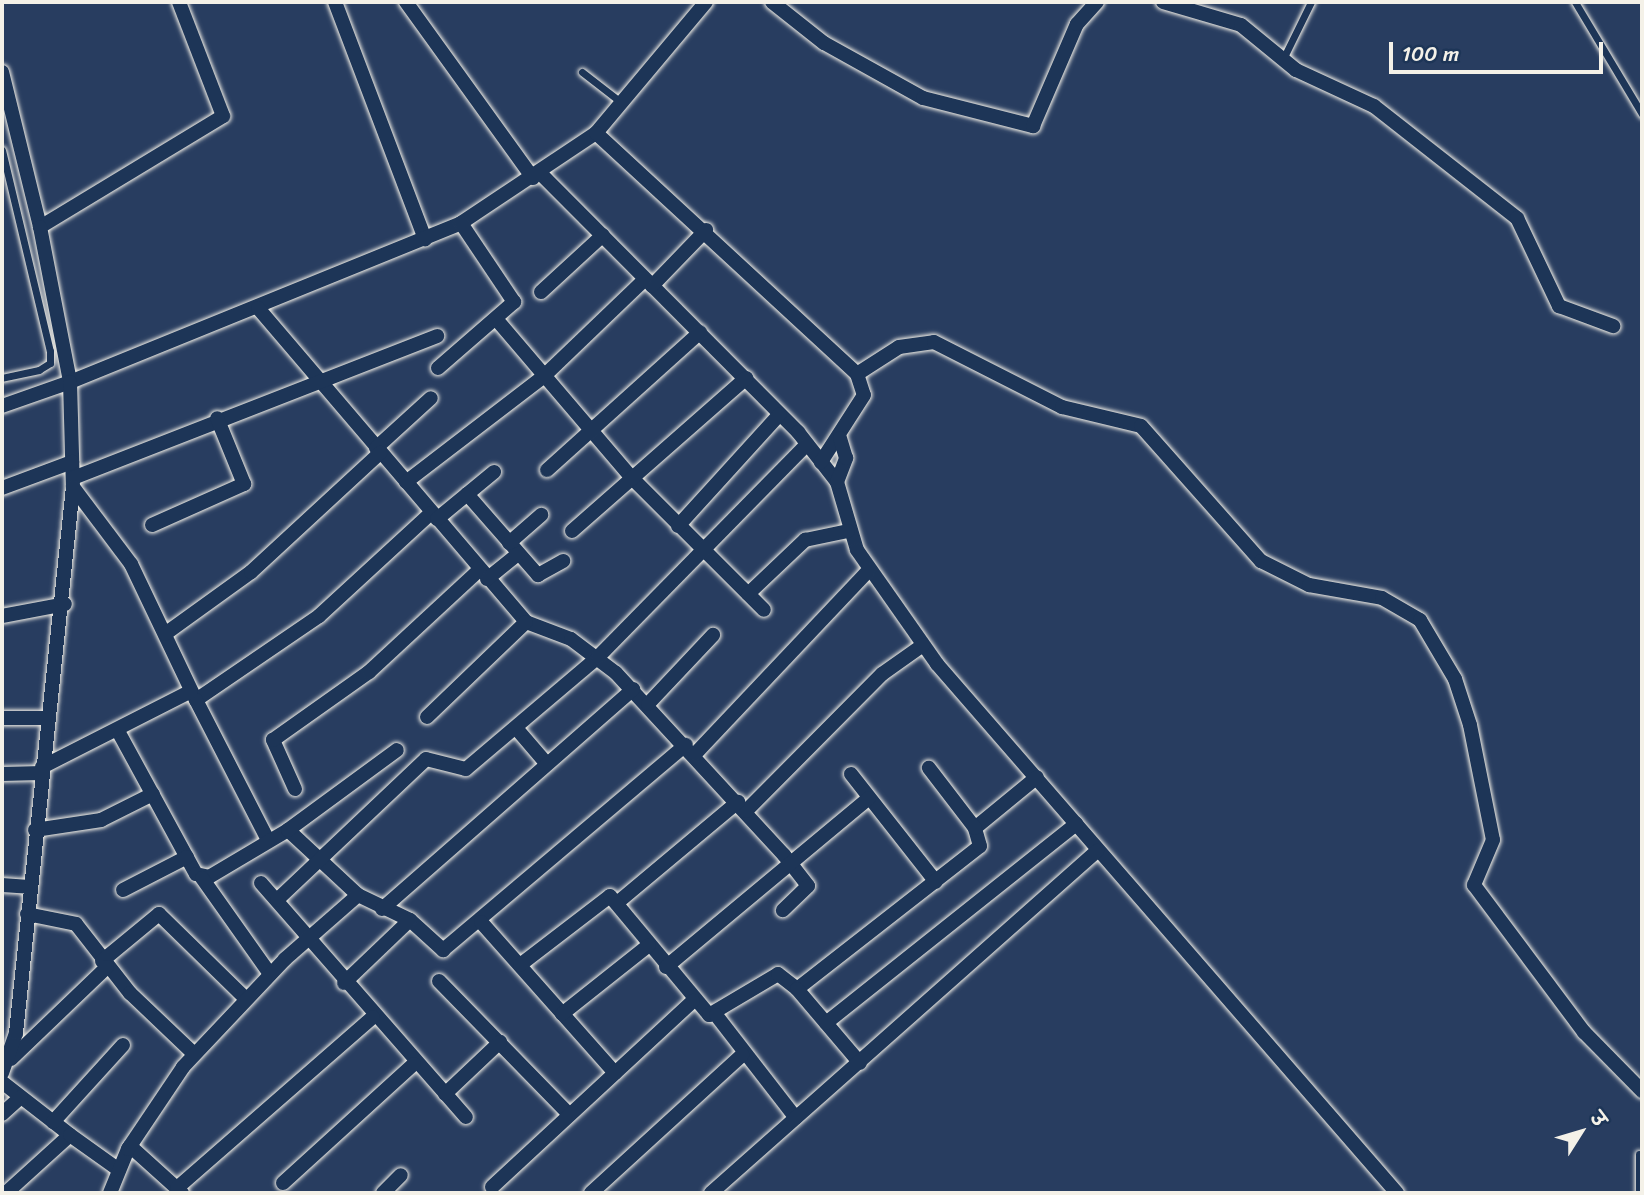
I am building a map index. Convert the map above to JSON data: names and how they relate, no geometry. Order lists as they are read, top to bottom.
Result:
{
  "scale_bar": "100 m",
  "north": "top right"
}
